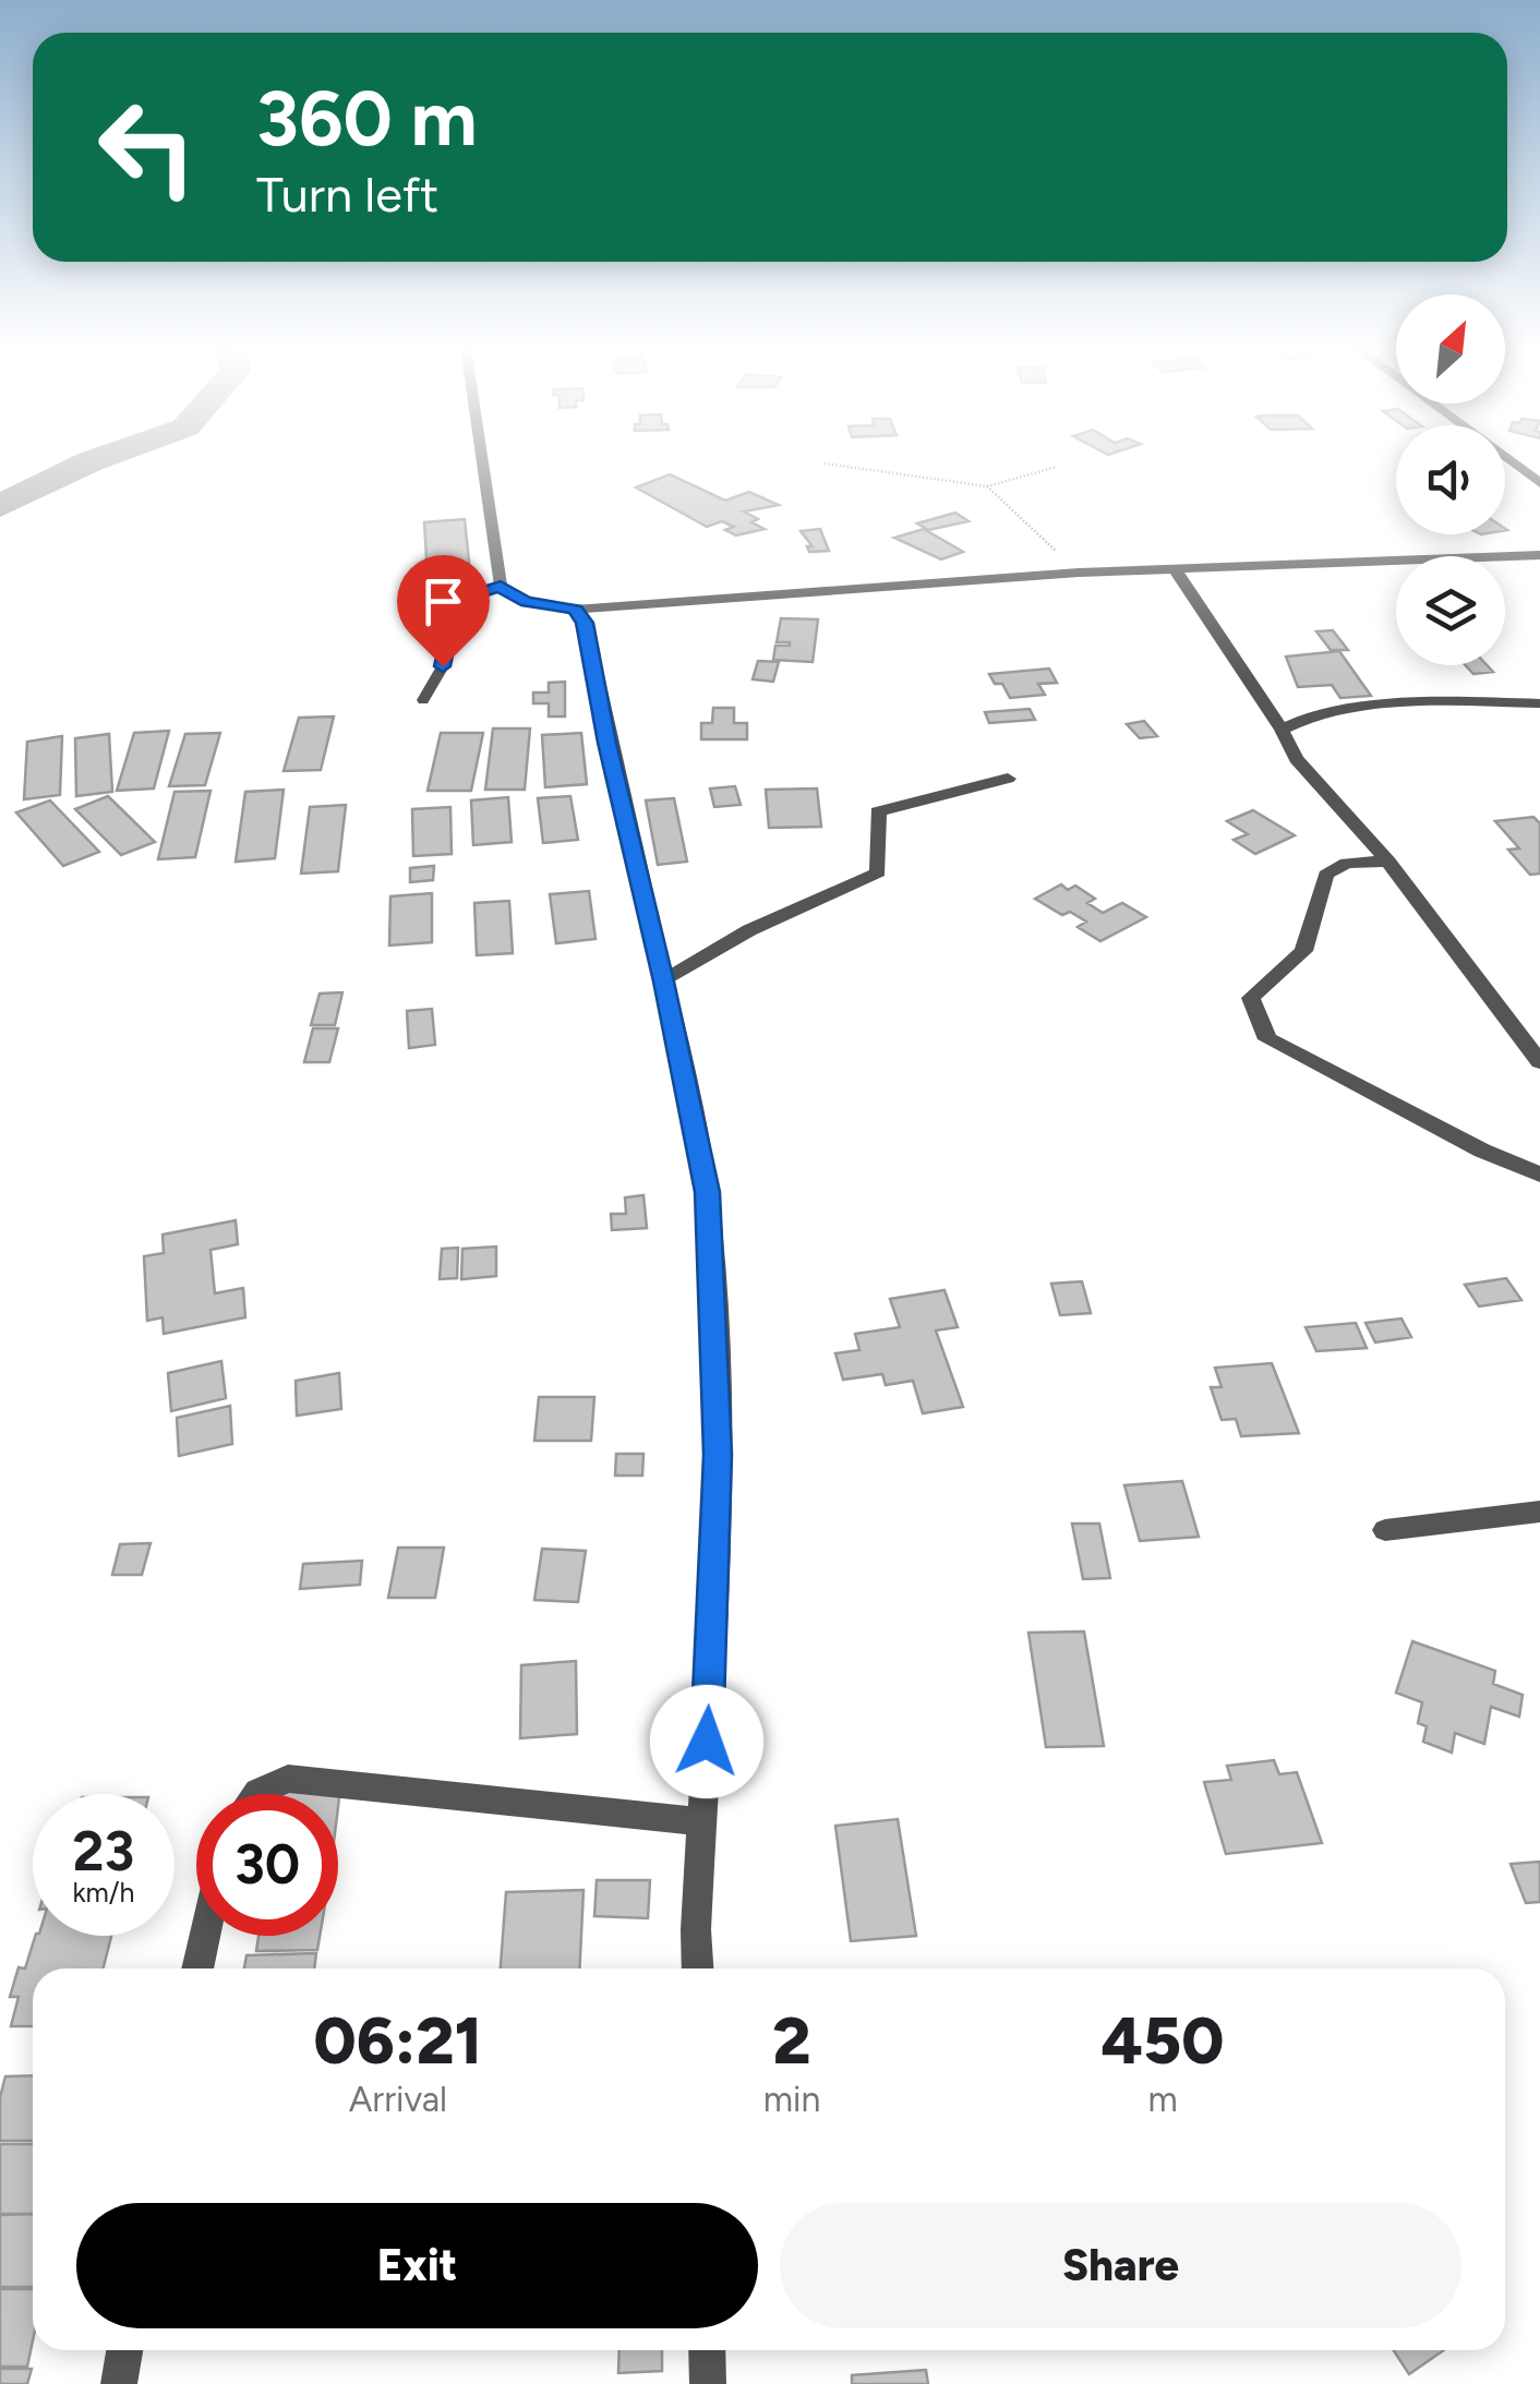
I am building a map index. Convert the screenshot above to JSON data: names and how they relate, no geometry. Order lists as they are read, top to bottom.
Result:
{
  "north": "top right",
  "page": {
    "turn": ["360 m", "Turn left"],
    "speed": "23 km/h",
    "limit": "30",
    "eta": [
      "06:21",
      "Arrival",
      "2",
      "min",
      "450",
      "m"
    ],
    "buttons": ["Exit", "Share"]
  }
}
